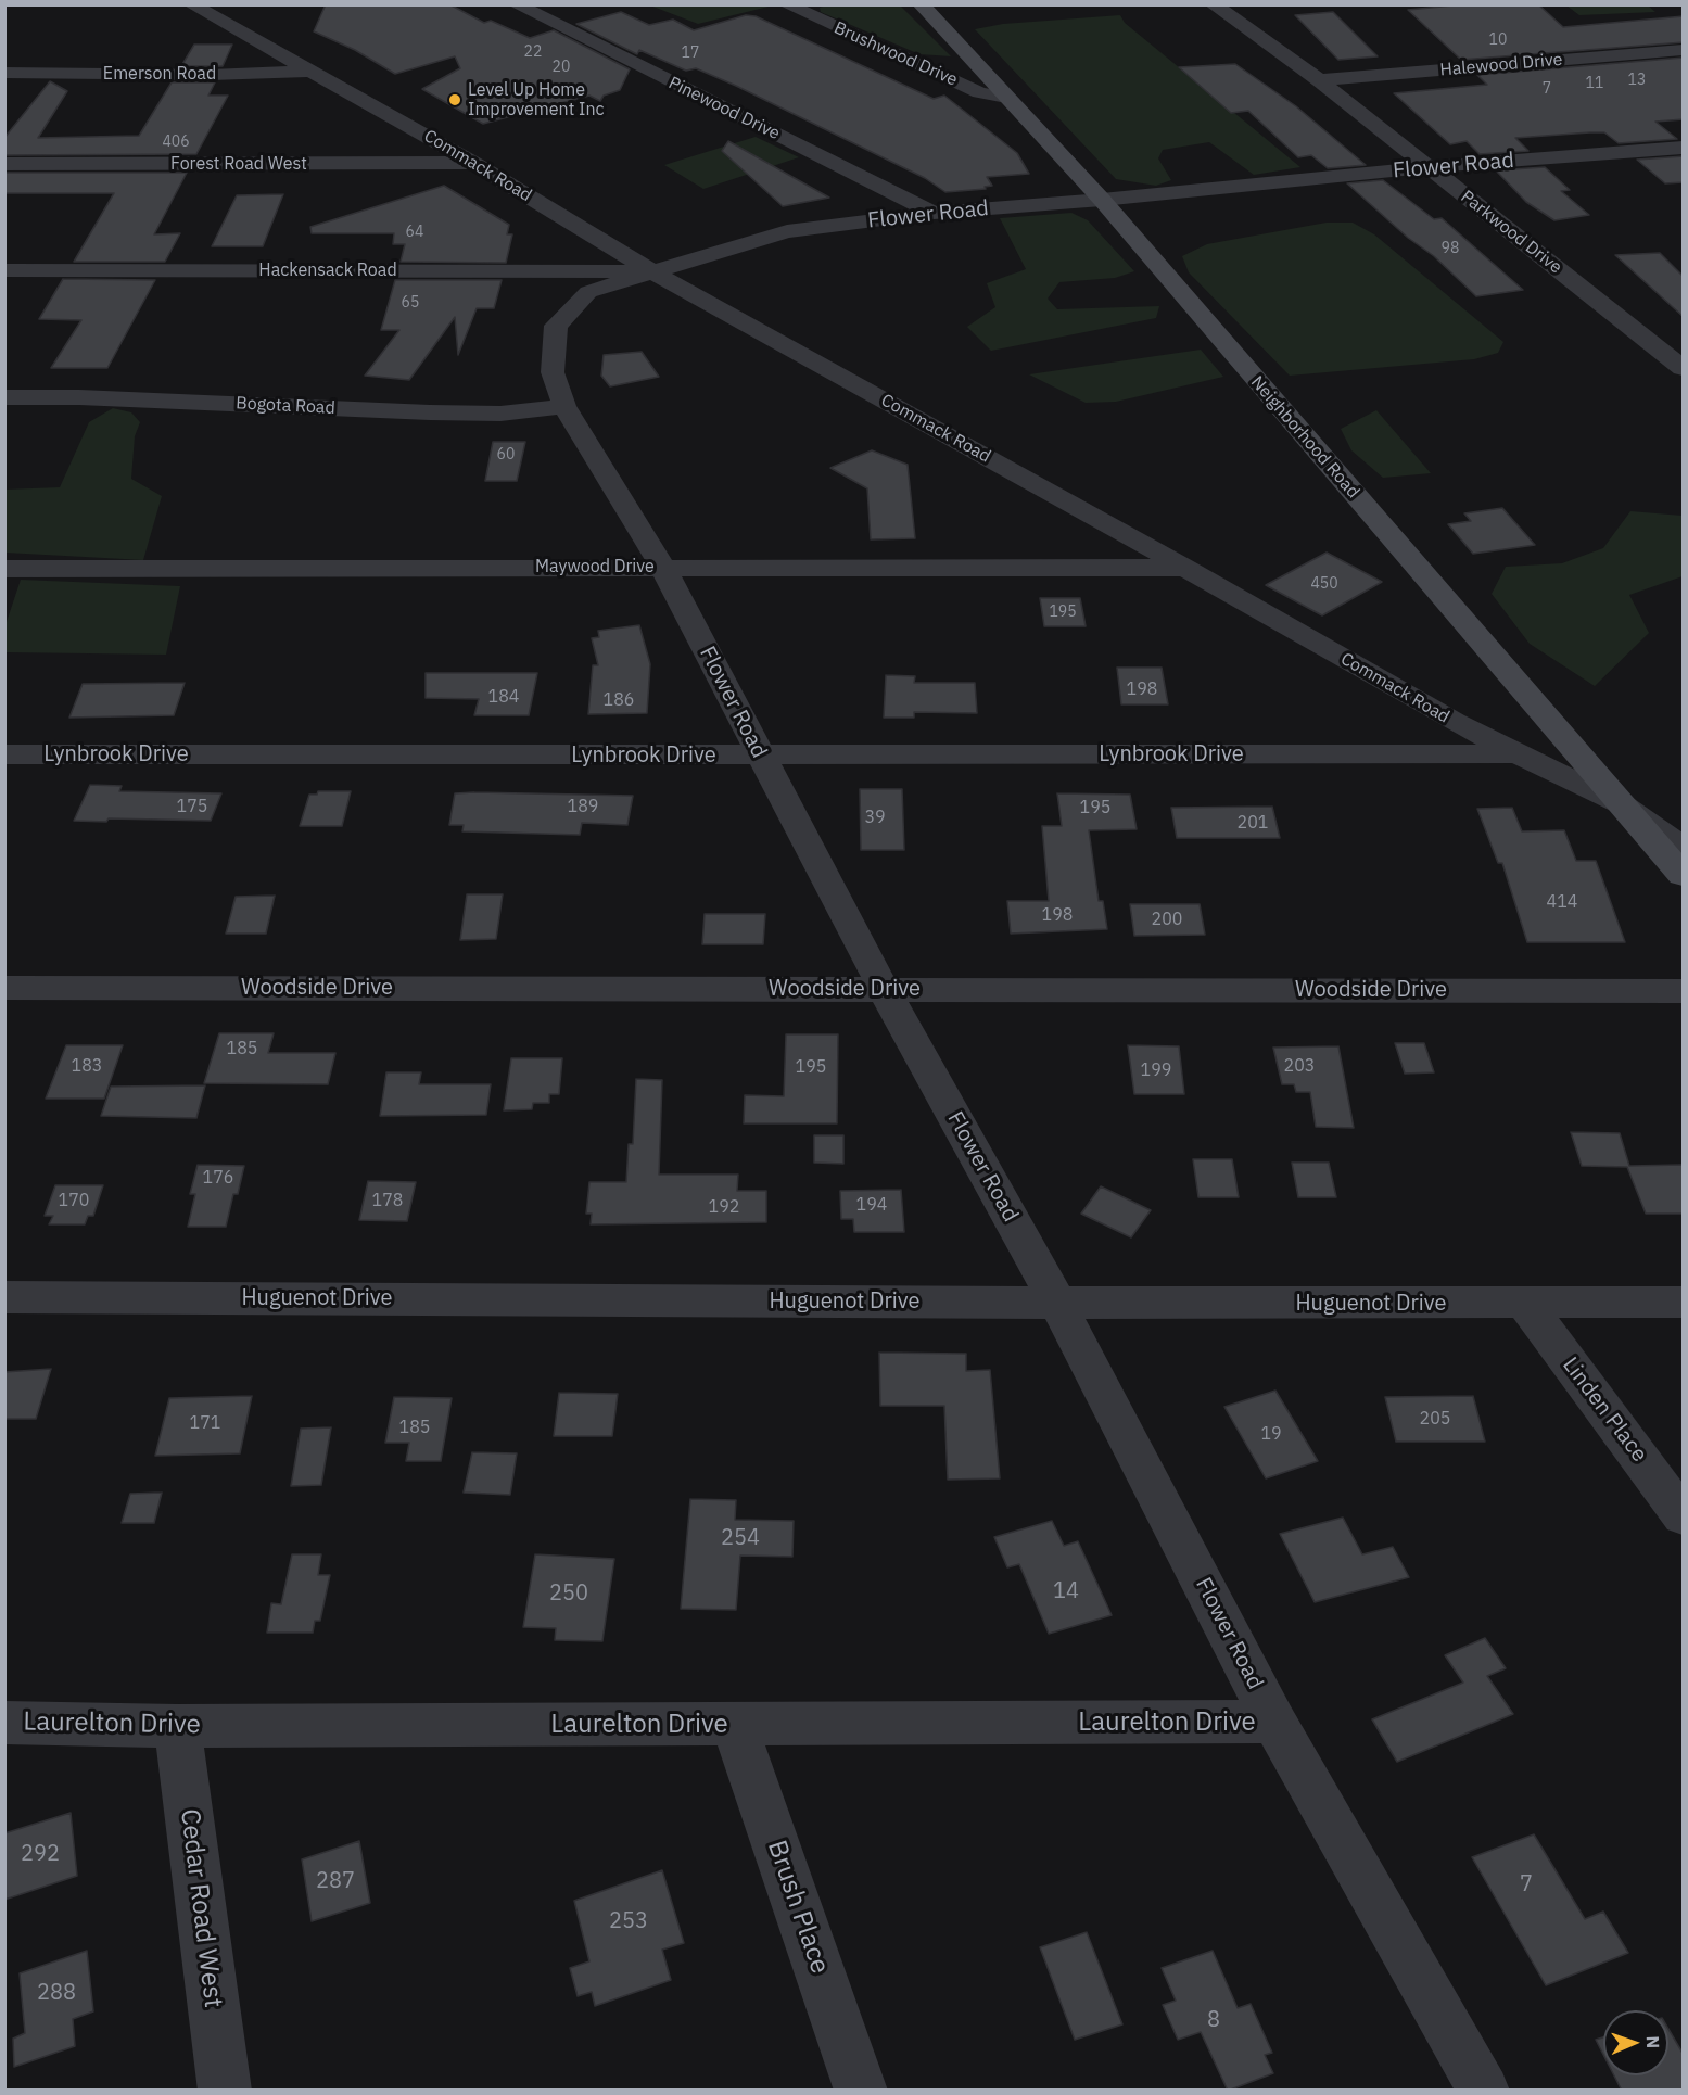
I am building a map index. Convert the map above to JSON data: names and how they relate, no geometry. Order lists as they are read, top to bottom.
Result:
{
  "streets": {
    "main road": ["Neighborhood Road"],
    "street": [
      "Brushwood Drive",
      "Halewood Drive",
      "Emerson Road",
      "Pinewood Drive",
      "Forest Road West",
      "Commack Road",
      "Flower Road",
      "Parkwood Drive",
      "Hackensack Road",
      "Bogota Road",
      "Maywood Drive",
      "Lynbrook Drive",
      "Woodside Drive",
      "Huguenot Drive",
      "Linden Place",
      "Laurelton Drive",
      "Brush Place",
      "Cedar Road West"
    ]
  },
  "crossings": [
    ["Brushwood Drive", "Neighborhood Road"],
    ["Halewood Drive", "Parkwood Drive"],
    ["Emerson Road", "Commack Road"],
    ["Pinewood Drive", "Flower Road"],
    ["Forest Road West", "Commack Road"],
    ["Commack Road", "Flower Road"],
    ["Commack Road", "Hackensack Road"],
    ["Commack Road", "Neighborhood Road"],
    ["Commack Road", "Maywood Drive"],
    ["Commack Road", "Lynbrook Drive"],
    ["Flower Road", "Parkwood Drive"],
    ["Flower Road", "Hackensack Road"],
    ["Flower Road", "Bogota Road"],
    ["Flower Road", "Neighborhood Road"],
    ["Flower Road", "Maywood Drive"],
    ["Flower Road", "Lynbrook Drive"],
    ["Flower Road", "Woodside Drive"],
    ["Flower Road", "Huguenot Drive"],
    ["Flower Road", "Laurelton Drive"],
    ["Huguenot Drive", "Linden Place"],
    ["Laurelton Drive", "Brush Place"],
    ["Laurelton Drive", "Cedar Road West"]
  ],
  "places": ["Level Up Home Improvement Inc"],
  "house_numbers": [
    "10",
    "22",
    "17",
    "20",
    "13",
    "11",
    "7",
    "406",
    "64",
    "98",
    "65",
    "60",
    "450",
    "195",
    "198",
    "184",
    "186",
    "175",
    "189",
    "195",
    "39",
    "201",
    "414",
    "198",
    "200",
    "185",
    "183",
    "203",
    "195",
    "199",
    "176",
    "170",
    "178",
    "194",
    "192",
    "205",
    "171",
    "185",
    "19",
    "254",
    "14",
    "250",
    "292",
    "287",
    "7",
    "253",
    "288",
    "8"
  ],
  "north": "right"
}
